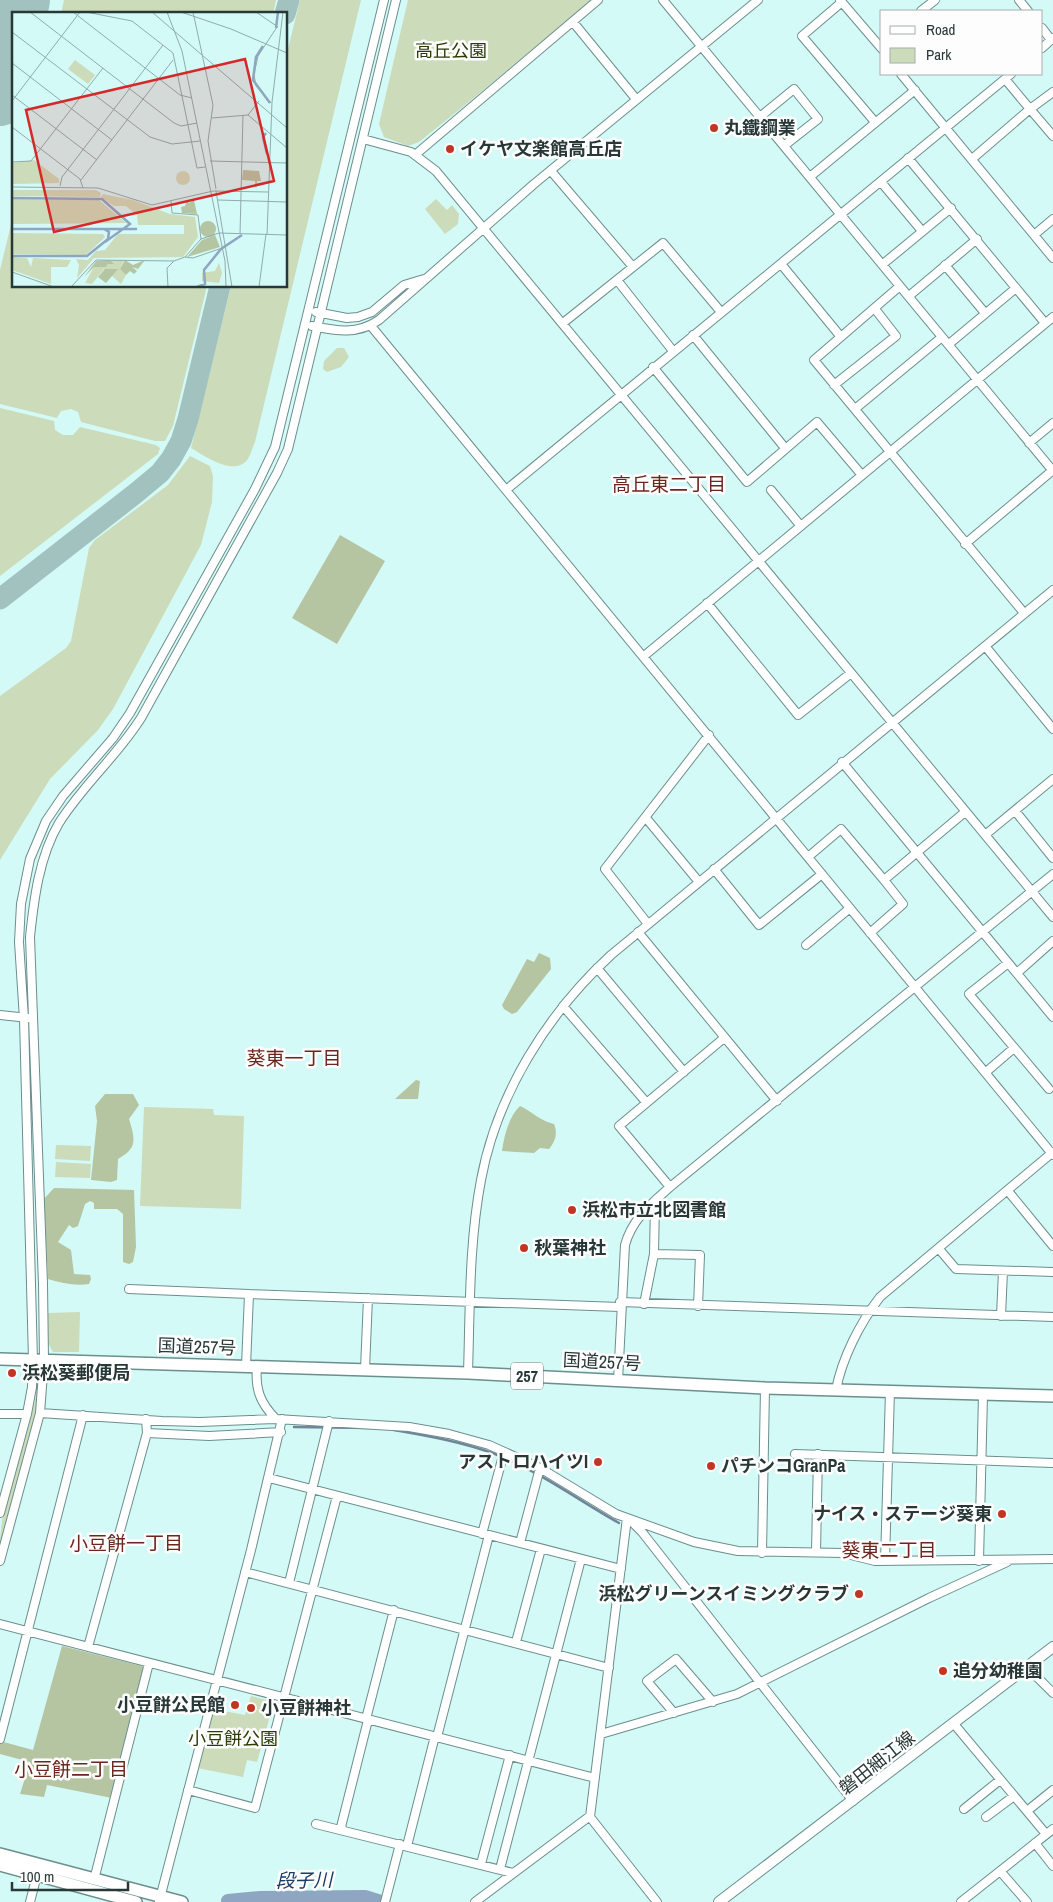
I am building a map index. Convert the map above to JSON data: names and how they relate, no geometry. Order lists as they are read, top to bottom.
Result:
{
  "streets": {
    "highway": ["国道257号", "257"],
    "main road": ["磐田細江線"]
  },
  "districts": [
    "高丘東二丁目",
    "葵東一丁目",
    "小豆餅一丁目",
    "葵東二丁目",
    "小豆餅二丁目"
  ],
  "water": ["段子川"],
  "parks": ["高丘公園", "小豆餅公園"],
  "places": [
    "丸鐵鋼業",
    "イケヤ文楽館高丘店",
    "浜松市立北図書館",
    "秋葉神社",
    "浜松葵郵便局",
    "アストロハイツI",
    "パチンコGranPa",
    "ナイス・ステージ葵東",
    "浜松グリーンスイミングクラブ",
    "追分幼稚園",
    "小豆餅公民館",
    "小豆餅神社"
  ],
  "legend": ["Road", "Park"],
  "scale_bar": "100 m"
}
